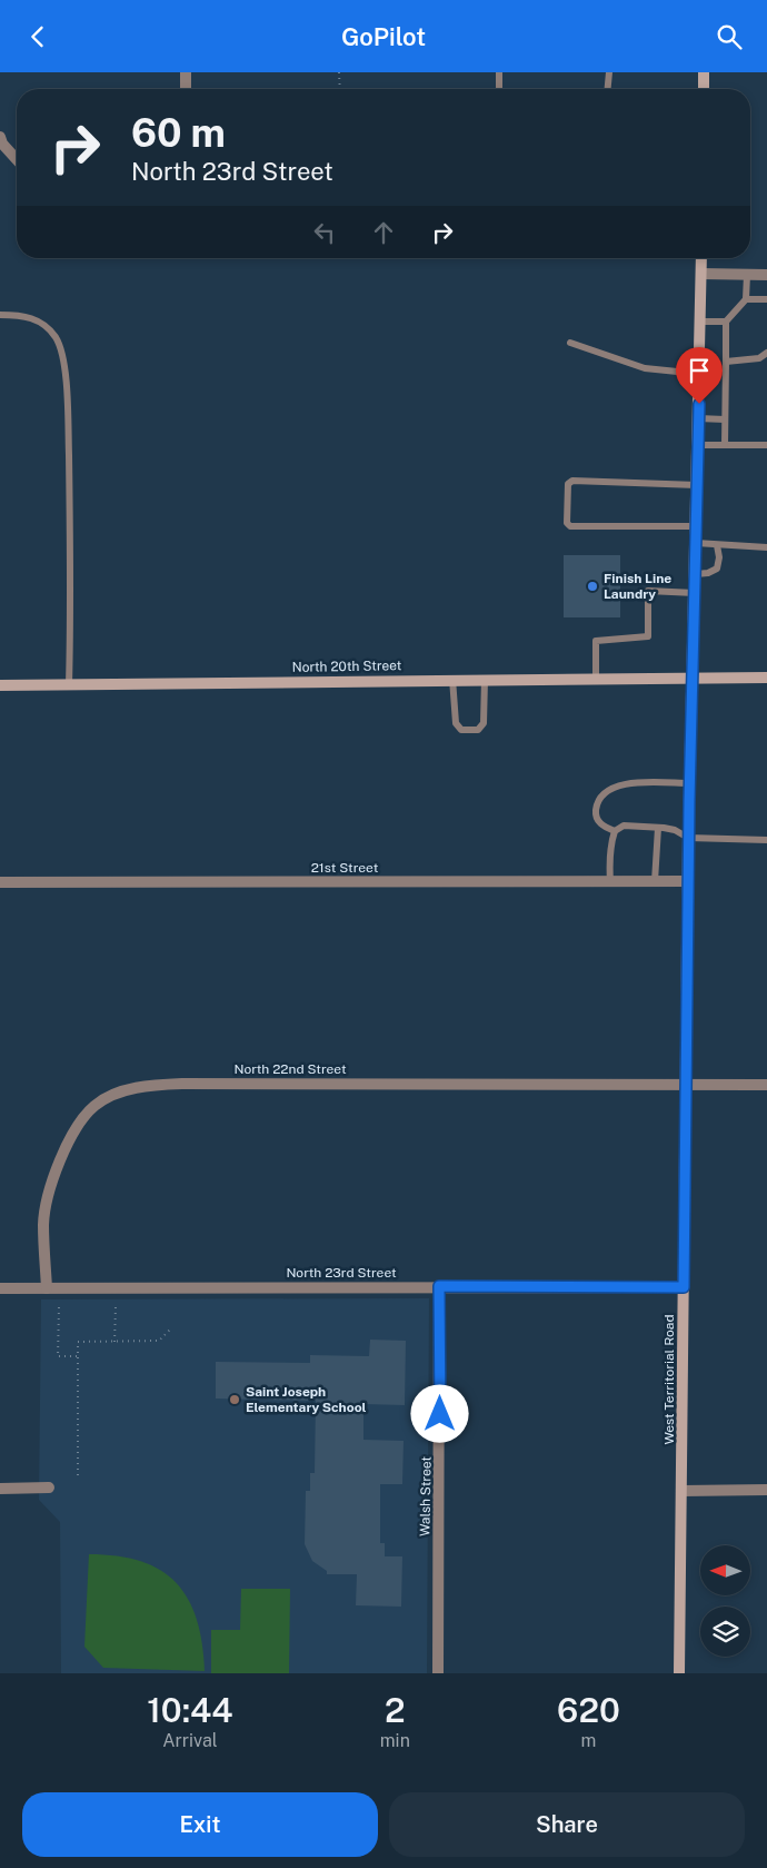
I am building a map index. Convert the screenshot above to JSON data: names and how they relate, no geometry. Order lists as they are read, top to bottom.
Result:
{
  "streets": {
    "street": [
      "North 20th Street",
      "21st Street",
      "North 22nd Street",
      "North 23rd Street",
      "West Territorial Road",
      "Walsh Street"
    ]
  },
  "crossings": [
    ["North 20th Street", "West Territorial Road"],
    ["21st Street", "West Territorial Road"],
    ["North 22nd Street", "North 23rd Street"],
    ["North 22nd Street", "West Territorial Road"],
    ["North 23rd Street", "West Territorial Road"],
    ["North 23rd Street", "Walsh Street"]
  ],
  "places": ["Finish Line Laundry", "Saint Joseph Elementary School"],
  "north": "left",
  "page": {
    "header": "GoPilot",
    "turn": ["60 m", "North 23rd Street"],
    "eta": [
      "10:44",
      "Arrival",
      "2",
      "min",
      "620",
      "m"
    ],
    "buttons": ["Exit", "Share"]
  }
}
